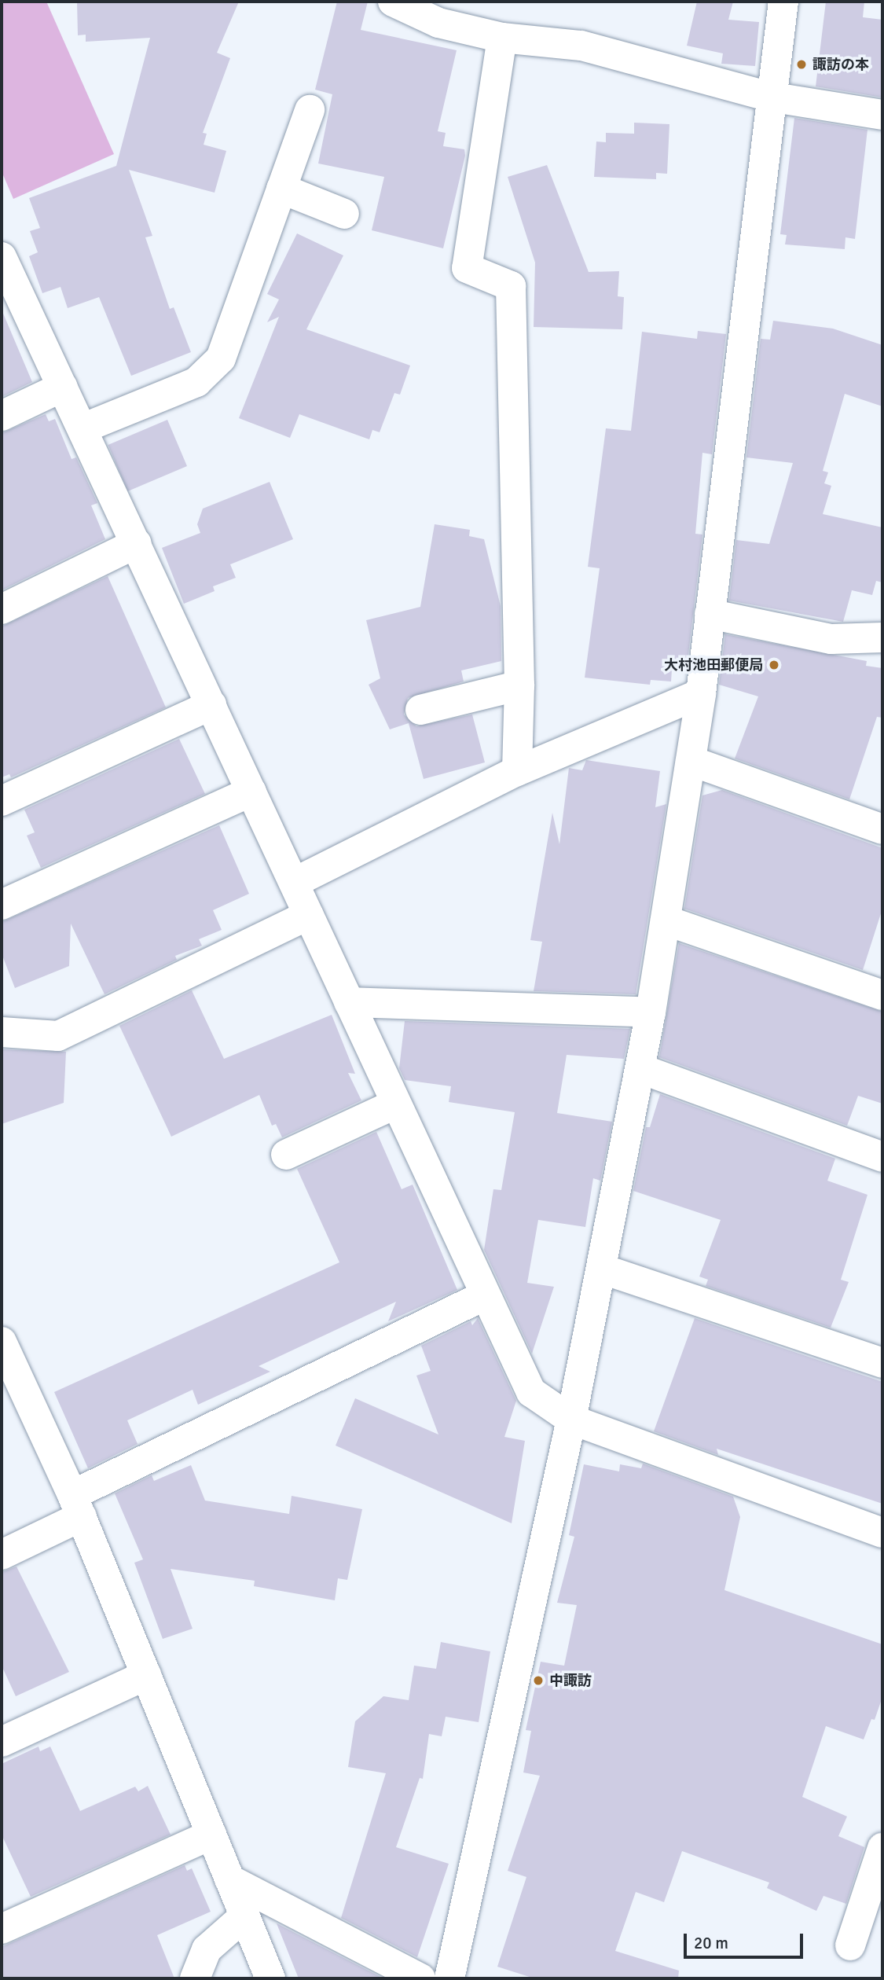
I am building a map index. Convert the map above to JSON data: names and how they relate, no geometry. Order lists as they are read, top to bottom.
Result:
{
  "places": ["諏訪の本", "大村池田郵便局", "中諏訪"],
  "scale_bar": "20 m"
}
